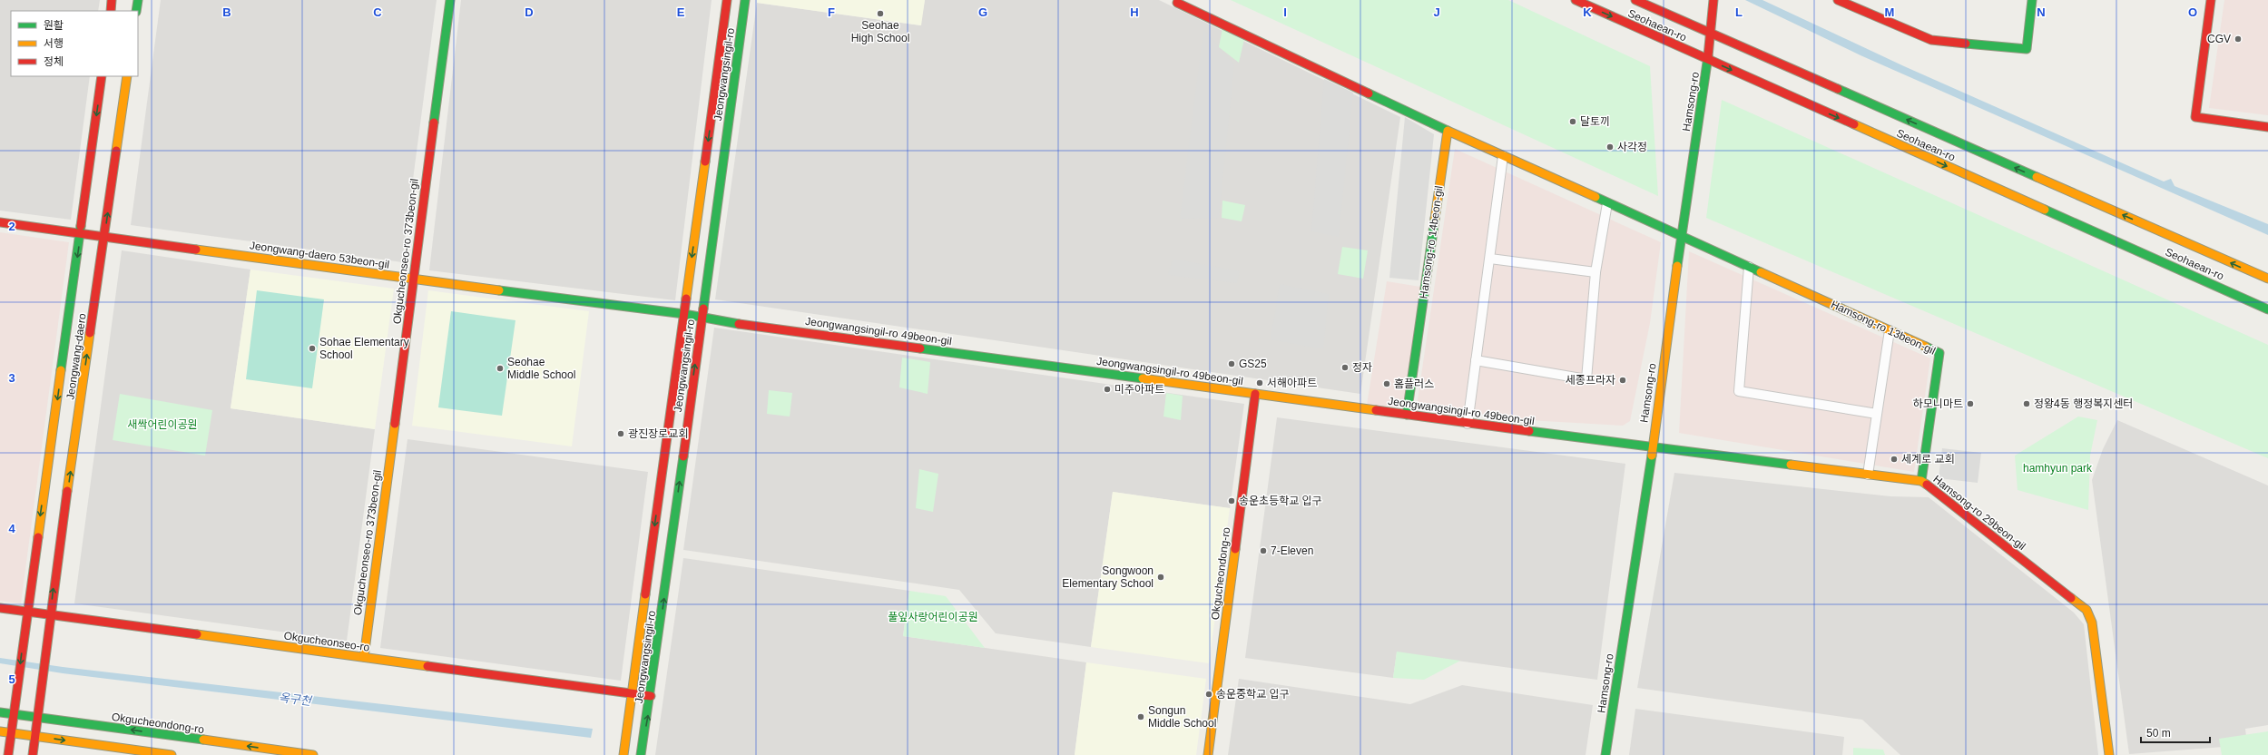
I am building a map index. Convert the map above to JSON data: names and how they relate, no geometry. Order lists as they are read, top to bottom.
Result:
{
  "streets": {
    "street": [
      "Seohaean-ro",
      "Jeongwangsingil-ro",
      "Hamsong-ro",
      "Hamsong-ro 14beon-gil",
      "Okgucheonseo-ro 373beon-gil",
      "Jeongwang-daero 53beon-gil",
      "Hamsong-ro 13beon-gil",
      "Jeongwangsingil-ro 49beon-gil",
      "Jeongwang-daero",
      "Hamsong-ro 29beon-gil",
      "Okgucheondong-ro",
      "Okgucheonseo-ro"
    ]
  },
  "crossings": [
    ["Seohaean-ro", "Hamsong-ro"],
    ["Jeongwangsingil-ro", "Jeongwang-daero 53beon-gil"],
    ["Jeongwangsingil-ro", "Jeongwangsingil-ro 49beon-gil"],
    ["Jeongwangsingil-ro", "Okgucheonseo-ro"],
    ["Hamsong-ro", "Hamsong-ro 13beon-gil"],
    ["Hamsong-ro", "Jeongwangsingil-ro 49beon-gil"],
    ["Hamsong-ro", "Hamsong-ro 29beon-gil"],
    ["Hamsong-ro 14beon-gil", "Jeongwangsingil-ro 49beon-gil"],
    ["Okgucheonseo-ro 373beon-gil", "Jeongwang-daero 53beon-gil"],
    ["Okgucheonseo-ro 373beon-gil", "Okgucheonseo-ro"],
    ["Jeongwang-daero 53beon-gil", "Jeongwangsingil-ro 49beon-gil"],
    ["Jeongwang-daero 53beon-gil", "Jeongwang-daero"],
    ["Hamsong-ro 13beon-gil", "Hamsong-ro 29beon-gil"],
    ["Jeongwangsingil-ro 49beon-gil", "Hamsong-ro 29beon-gil"],
    ["Jeongwangsingil-ro 49beon-gil", "Okgucheondong-ro"],
    ["Jeongwang-daero", "Okgucheondong-ro"],
    ["Jeongwang-daero", "Okgucheonseo-ro"]
  ],
  "water": ["옥구천"],
  "parks": ["새싹어린이공원", "hamhyun park", "풀잎사랑어린이공원"],
  "places": [
    "Seohae High School",
    "CGV",
    "달토끼",
    "사각정",
    "Sohae Elementary School",
    "GS25",
    "정자",
    "Seohae Middle School",
    "세종프라자",
    "서해아파트",
    "홈플러스",
    "미주아파트",
    "하모니마트",
    "정왕4동 행정복지센터",
    "광진장로교회",
    "세계로 교회",
    "송운초등학교 입구",
    "7-Eleven",
    "Songwoon Elementary School",
    "송운중학교 입구",
    "Songun Middle School"
  ],
  "legend": ["원활", "서행", "정체"],
  "scale_bar": "50 m",
  "grid": {
    "columns": [
      "B",
      "C",
      "D",
      "E",
      "F",
      "G",
      "H",
      "I",
      "J",
      "K",
      "L",
      "M",
      "N",
      "O"
    ],
    "rows": [
      "2",
      "3",
      "4",
      "5"
    ]
  }
}
